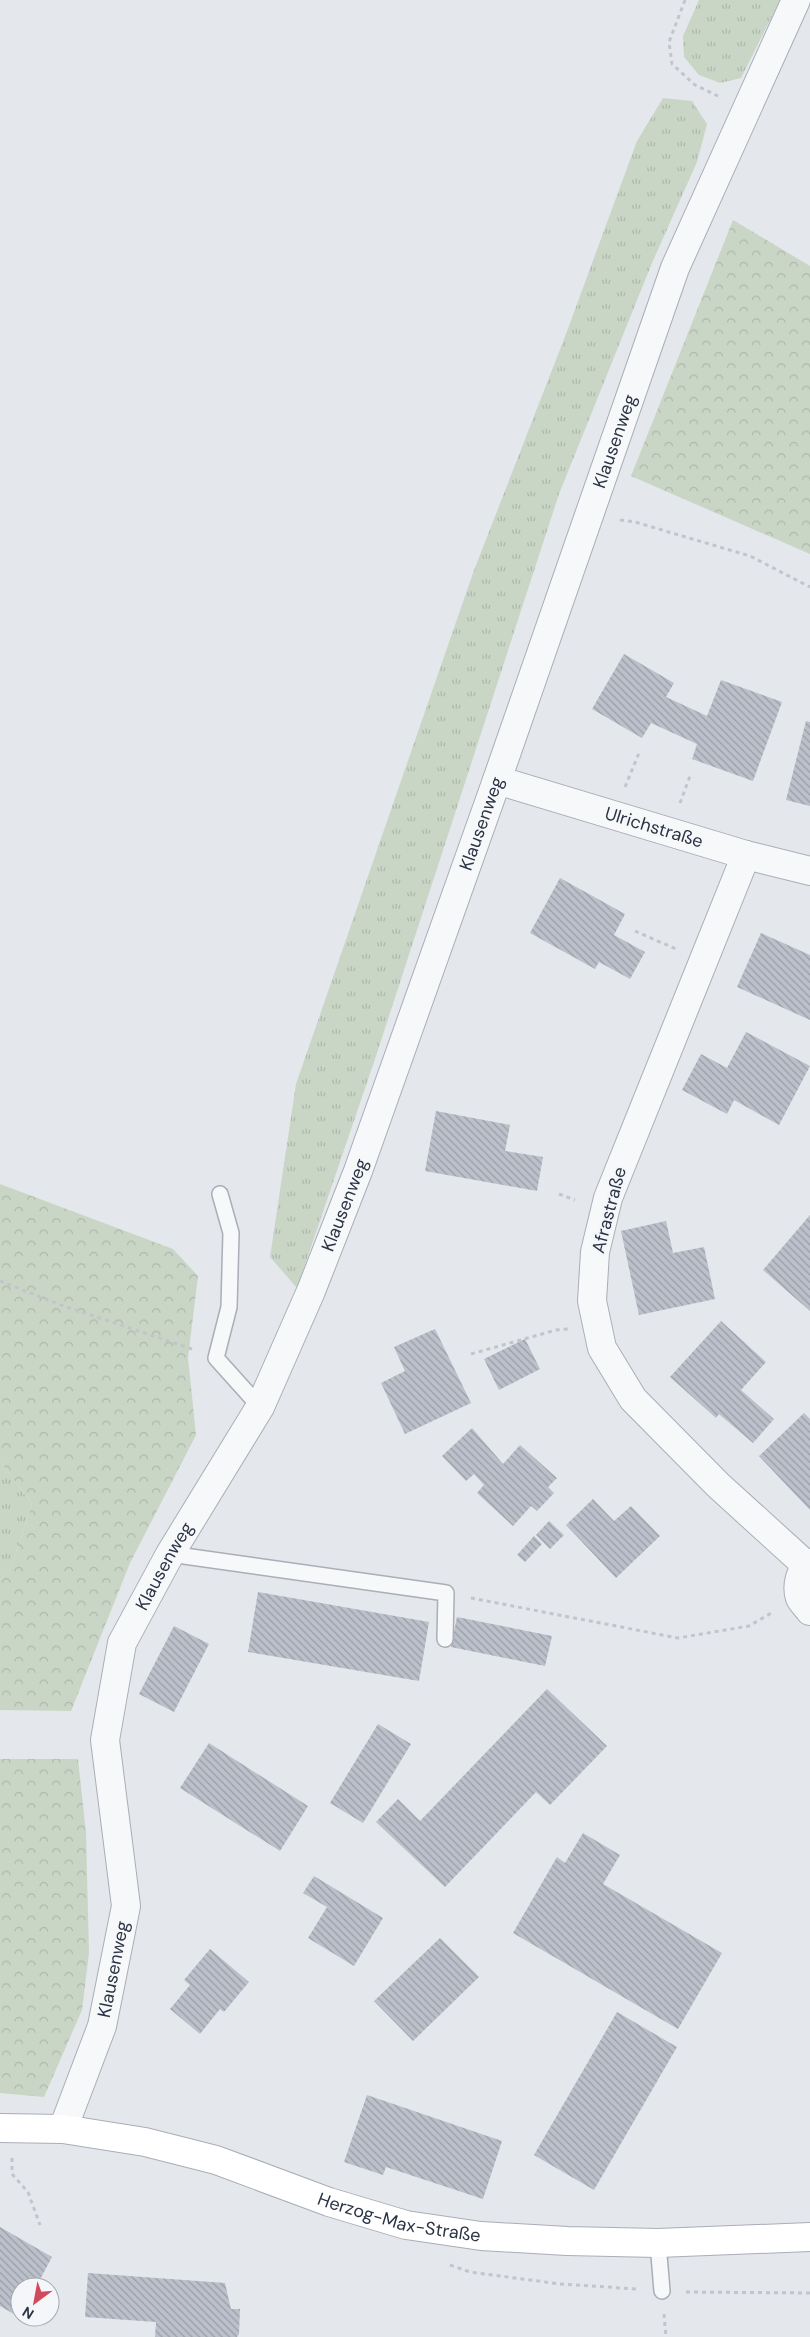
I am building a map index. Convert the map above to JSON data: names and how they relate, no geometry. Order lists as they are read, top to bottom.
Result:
{
  "streets": {
    "main road": ["Herzog-Max-Straße"],
    "street": ["Klausenweg", "Ulrichstraße", "Afrastraße"]
  },
  "crossings": [
    ["Klausenweg", "Ulrichstraße"],
    ["Klausenweg", "Herzog-Max-Straße"],
    ["Ulrichstraße", "Afrastraße"]
  ],
  "north": "bottom left"
}
